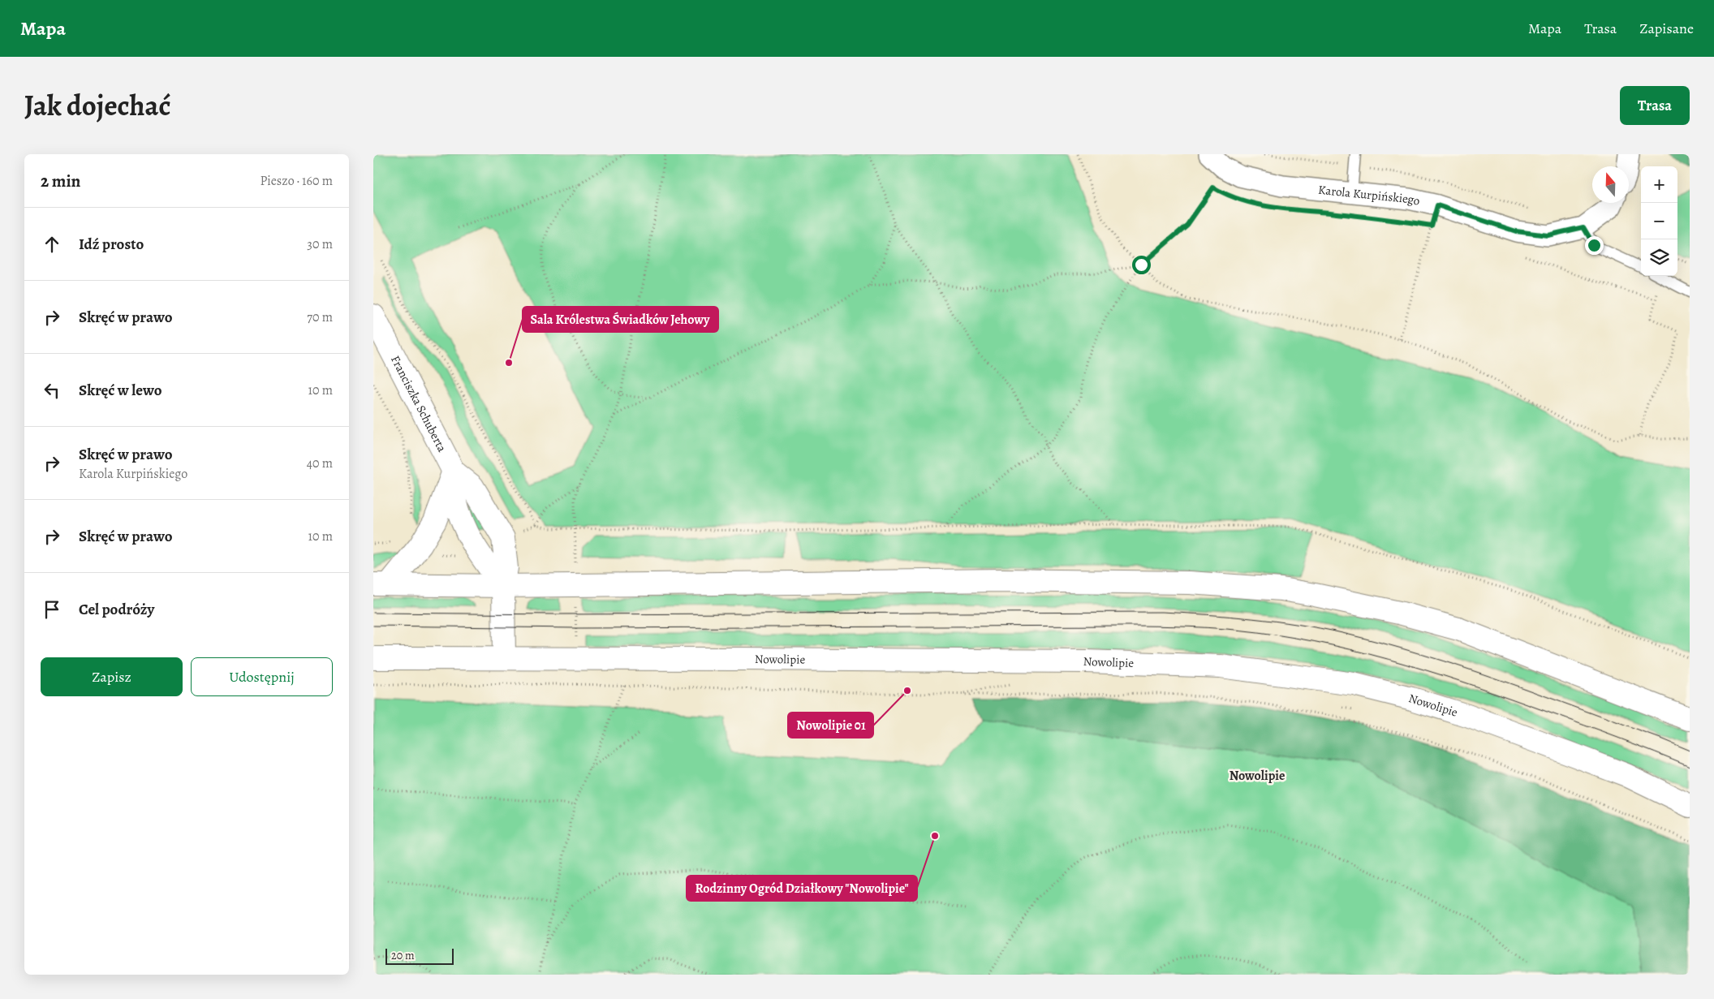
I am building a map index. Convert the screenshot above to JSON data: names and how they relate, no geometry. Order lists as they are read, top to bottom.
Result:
{
  "streets": {
    "main road": ["Franciszka Schuberta", "Nowolipie"],
    "street": ["Karola Kurpińskiego"]
  },
  "crossings": [
    ["Franciszka Schuberta", "Nowolipie"]
  ],
  "districts": ["Nowolipie"],
  "places": ["Sala Królestwa Świadków Jehowy", "Nowolipie 01", "Rodzinny Ogród Działkowy \"Nowolipie\""],
  "scale_bar": "20 m",
  "north": "top",
  "page": {
    "header": "Mapa",
    "nav": ["Mapa", "Trasa", "Zapisane"],
    "title": "Jak dojechać",
    "buttons": [
      "Trasa",
      ["Zapisz", "Udostępnij"]
    ],
    "heading": ["2 min", "Pieszo · 160 m"],
    "map_buttons": ["+", "−"],
    "list": [
      ["Idź prosto", "30 m"],
      ["Skręć w prawo", "70 m"],
      ["Skręć w lewo", "10 m"],
      ["Skręć w prawo", "Karola Kurpińskiego", "40 m"],
      ["Skręć w prawo", "10 m"],
      "Cel podróży"
    ],
    "scale": "20 m"
  }
}
